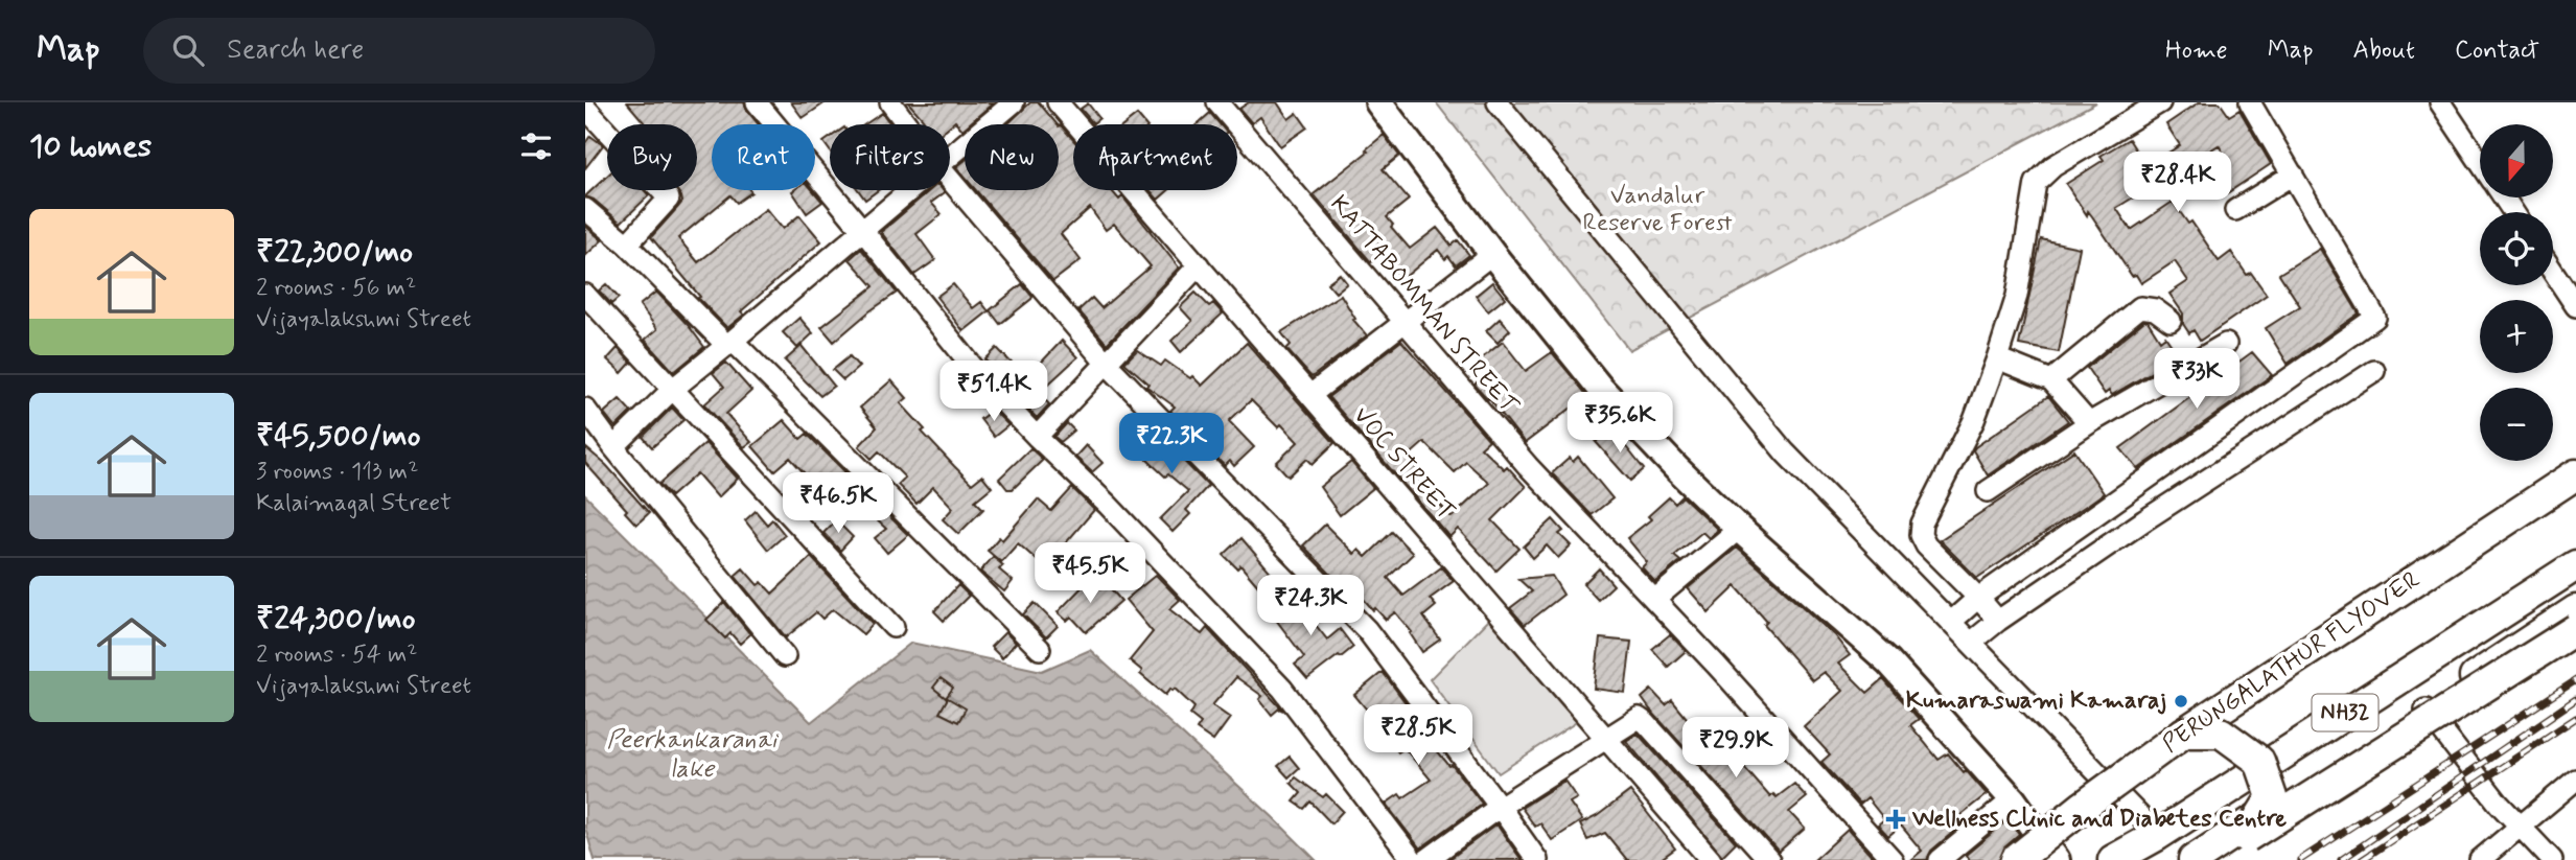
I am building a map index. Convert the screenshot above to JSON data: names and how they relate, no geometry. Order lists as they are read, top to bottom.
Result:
{
  "streets": {
    "highway": ["PERUNGALATHUR FLYOVER", "NH32"],
    "street": ["KATTABOMMAN STREET", "VOC STREET"]
  },
  "water": ["Peerkankaranai lake"],
  "parks": ["Vandalur Reserve Forest"],
  "places": {
    "other": ["Kumaraswami Kamaraj"],
    "health": ["Wellness Clinic and Diabetes Centre"]
  },
  "north": "bottom",
  "page": {
    "header": "Map",
    "search": "Search here",
    "nav": [
      "Home",
      "Map",
      "About",
      "Contact"
    ],
    "heading": "10 homes",
    "map_buttons": ["+", "−"],
    "chip": [
      "Buy",
      "Rent",
      "Filters",
      "New",
      "Apartment"
    ],
    "price": [
      "₹28.4K",
      "₹33K",
      "₹51.4K",
      "₹35.6K",
      "₹22.3K",
      "₹46.5K",
      "₹45.5K",
      "₹24.3K",
      "₹28.5K",
      "₹29.9K"
    ],
    "list": [
      {
        "name": "₹22,300/mo",
        "note": "2 rooms · 56 m² · Vijayalakshmi Street"
      },
      {
        "name": "₹45,500/mo",
        "note": "3 rooms · 113 m² · Kalaimagal Street"
      },
      {
        "name": "₹24,300/mo",
        "note": "2 rooms · 54 m² · Vijayalakshmi Street"
      }
    ]
  }
}
